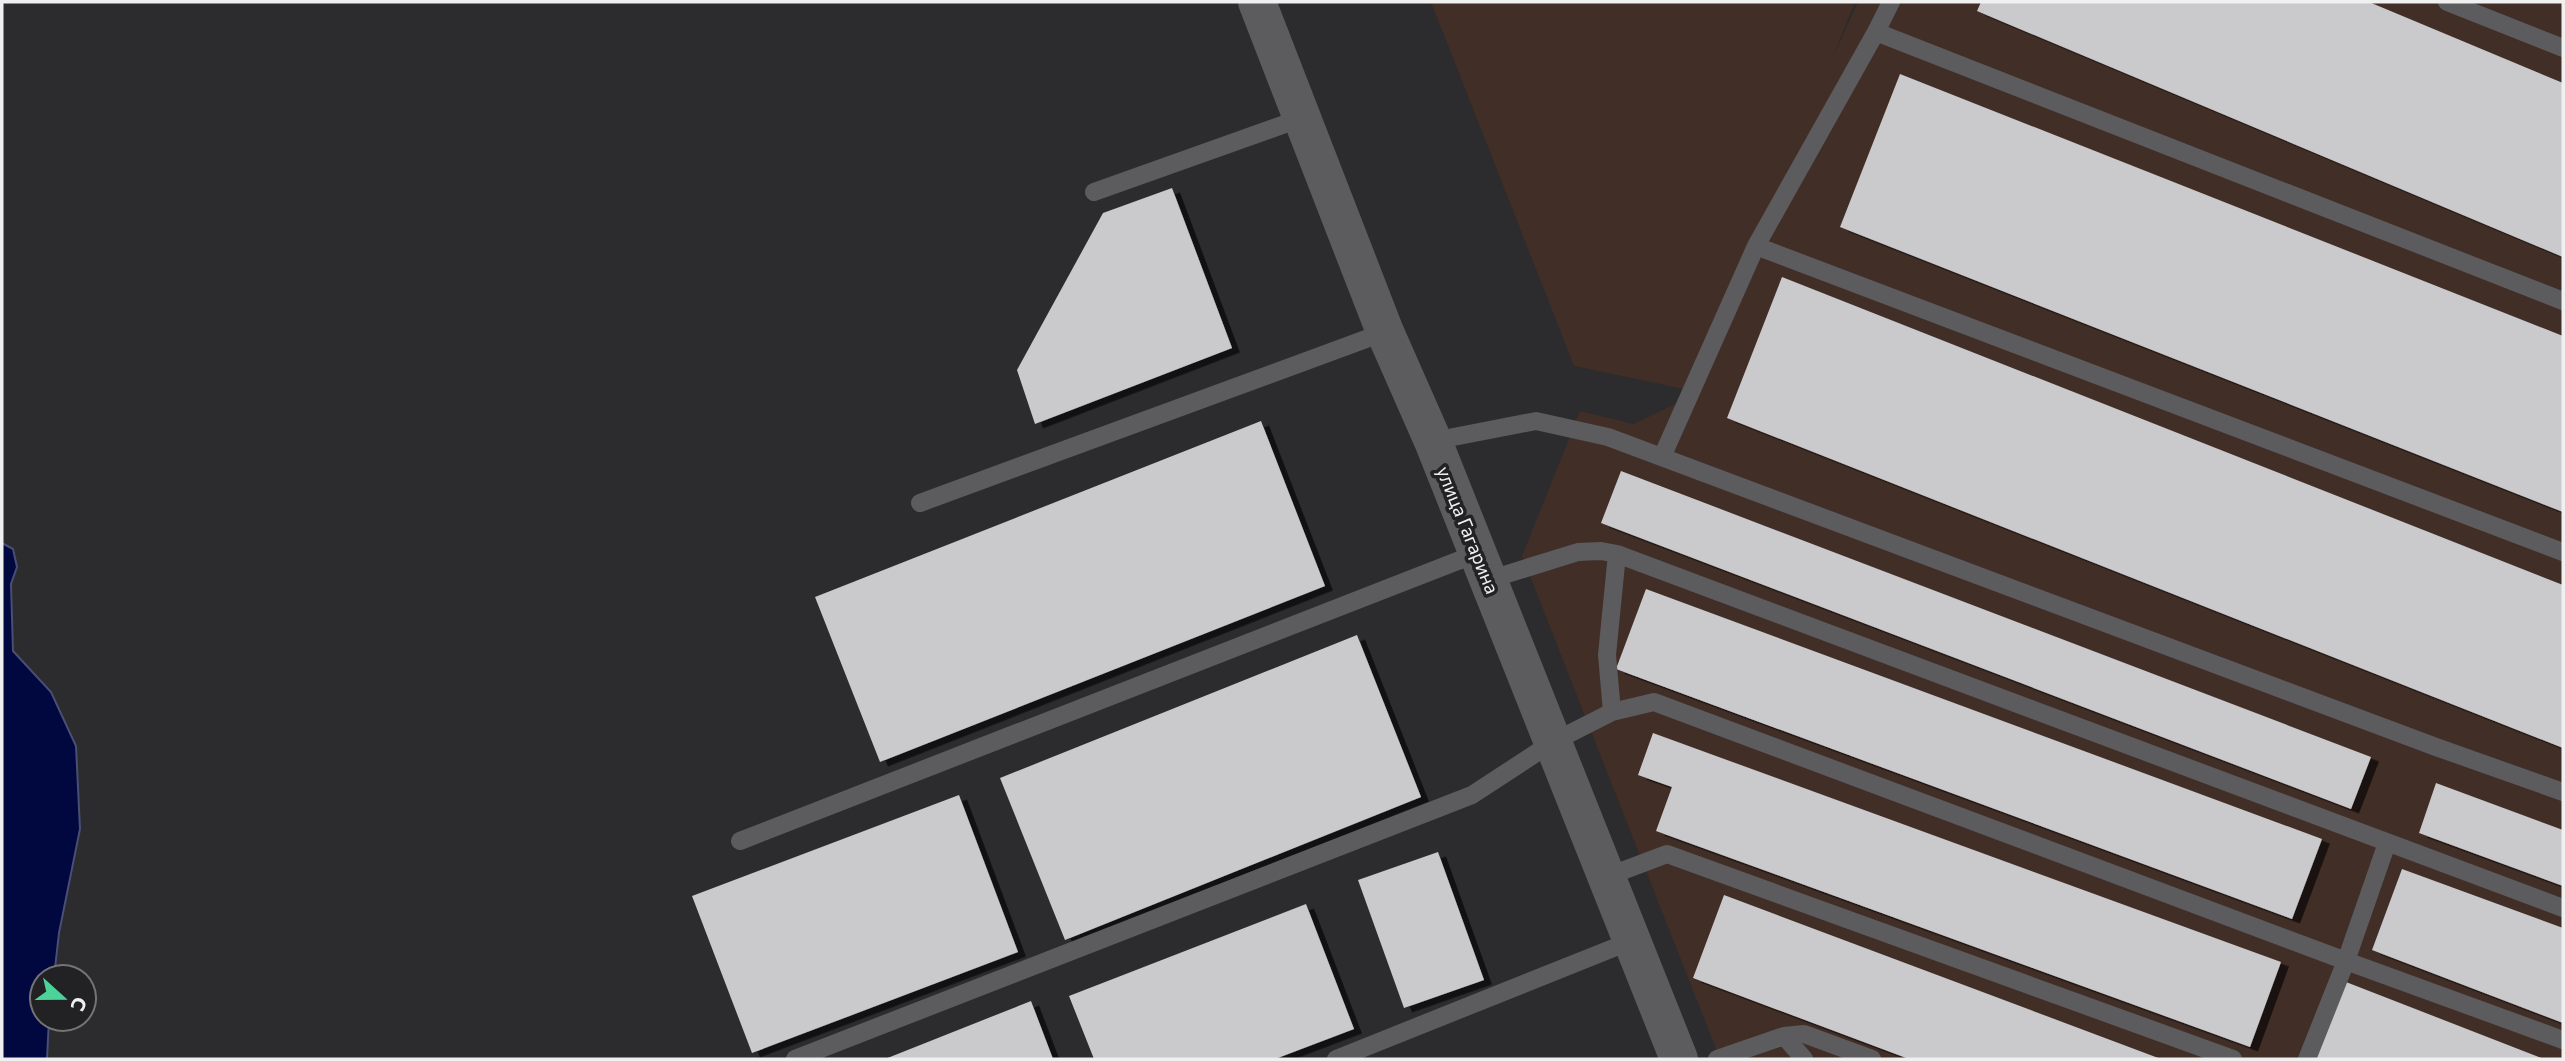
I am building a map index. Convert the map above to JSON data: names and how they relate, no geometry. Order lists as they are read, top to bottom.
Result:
{
  "streets": {
    "street": ["улица Гагарина"]
  },
  "north": "right"
}
